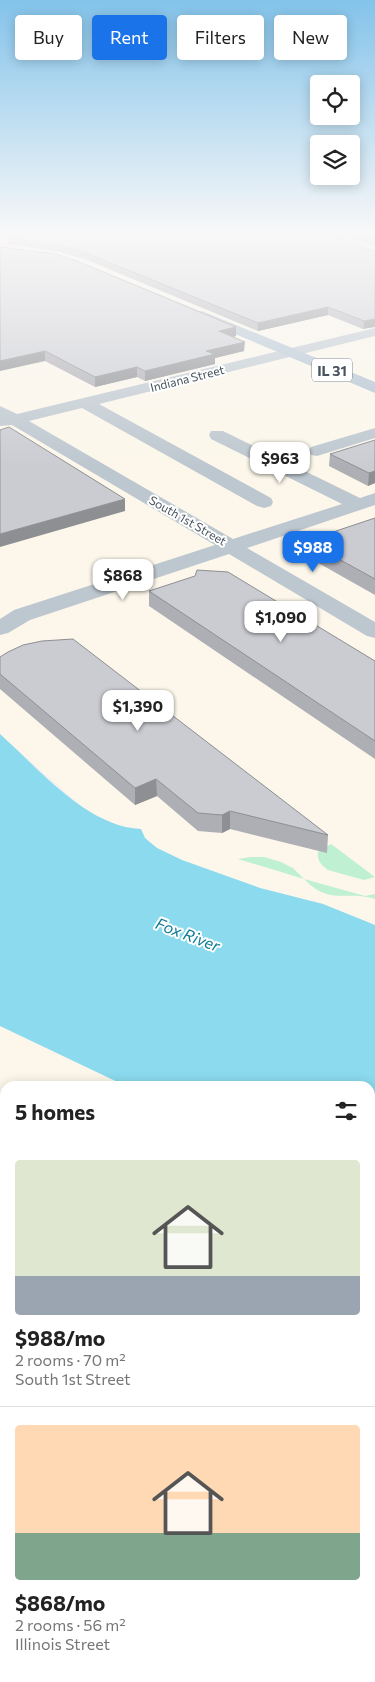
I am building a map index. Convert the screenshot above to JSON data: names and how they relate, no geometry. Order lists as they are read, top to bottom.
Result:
{
  "streets": {
    "main road": ["IL 31"],
    "street": ["Indiana Street", "South 1st Street"]
  },
  "crossings": [
    ["IL 31", "Indiana Street"],
    ["Indiana Street", "South 1st Street"]
  ],
  "water": ["Fox River"],
  "page": {
    "chip": [
      "Buy",
      "Rent",
      "Filters",
      "New"
    ],
    "price": [
      "$963",
      "$988",
      "$868",
      "$1,090",
      "$1,390"
    ],
    "heading": "5 homes",
    "list": [
      {
        "name": "$988/mo",
        "note": "2 rooms · 70 m² · South 1st Street"
      },
      {
        "name": "$868/mo",
        "note": "2 rooms · 56 m² · Illinois Street"
      }
    ]
  }
}
